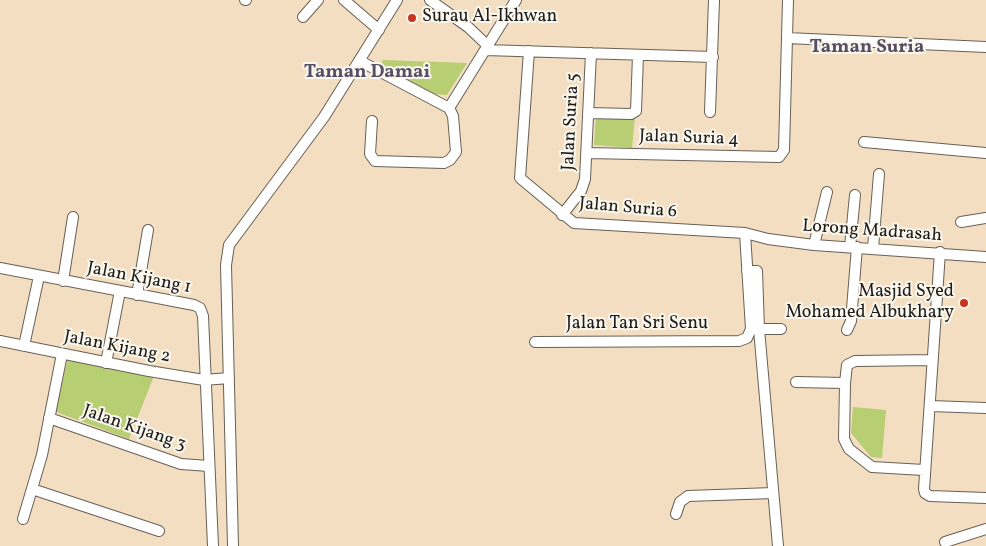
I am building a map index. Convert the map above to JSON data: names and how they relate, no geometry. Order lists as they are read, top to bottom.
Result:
{
  "streets": {
    "street": [
      "Jalan Suria 5",
      "Jalan Suria 4",
      "Jalan Suria 6",
      "Lorong Madrasah",
      "Jalan Kijang 1",
      "Jalan Tan Sri Senu",
      "Jalan Kijang 2",
      "Jalan Kijang 3"
    ]
  },
  "crossings": [
    ["Jalan Suria 5", "Jalan Suria 4"],
    ["Jalan Suria 5", "Jalan Suria 6"],
    ["Jalan Suria 6", "Lorong Madrasah"],
    ["Jalan Kijang 1", "Jalan Kijang 2"]
  ],
  "districts": ["Taman Suria", "Taman Damai"],
  "places": ["Surau Al-Ikhwan", "Masjid Syed Mohamed Albukhary"]
}
